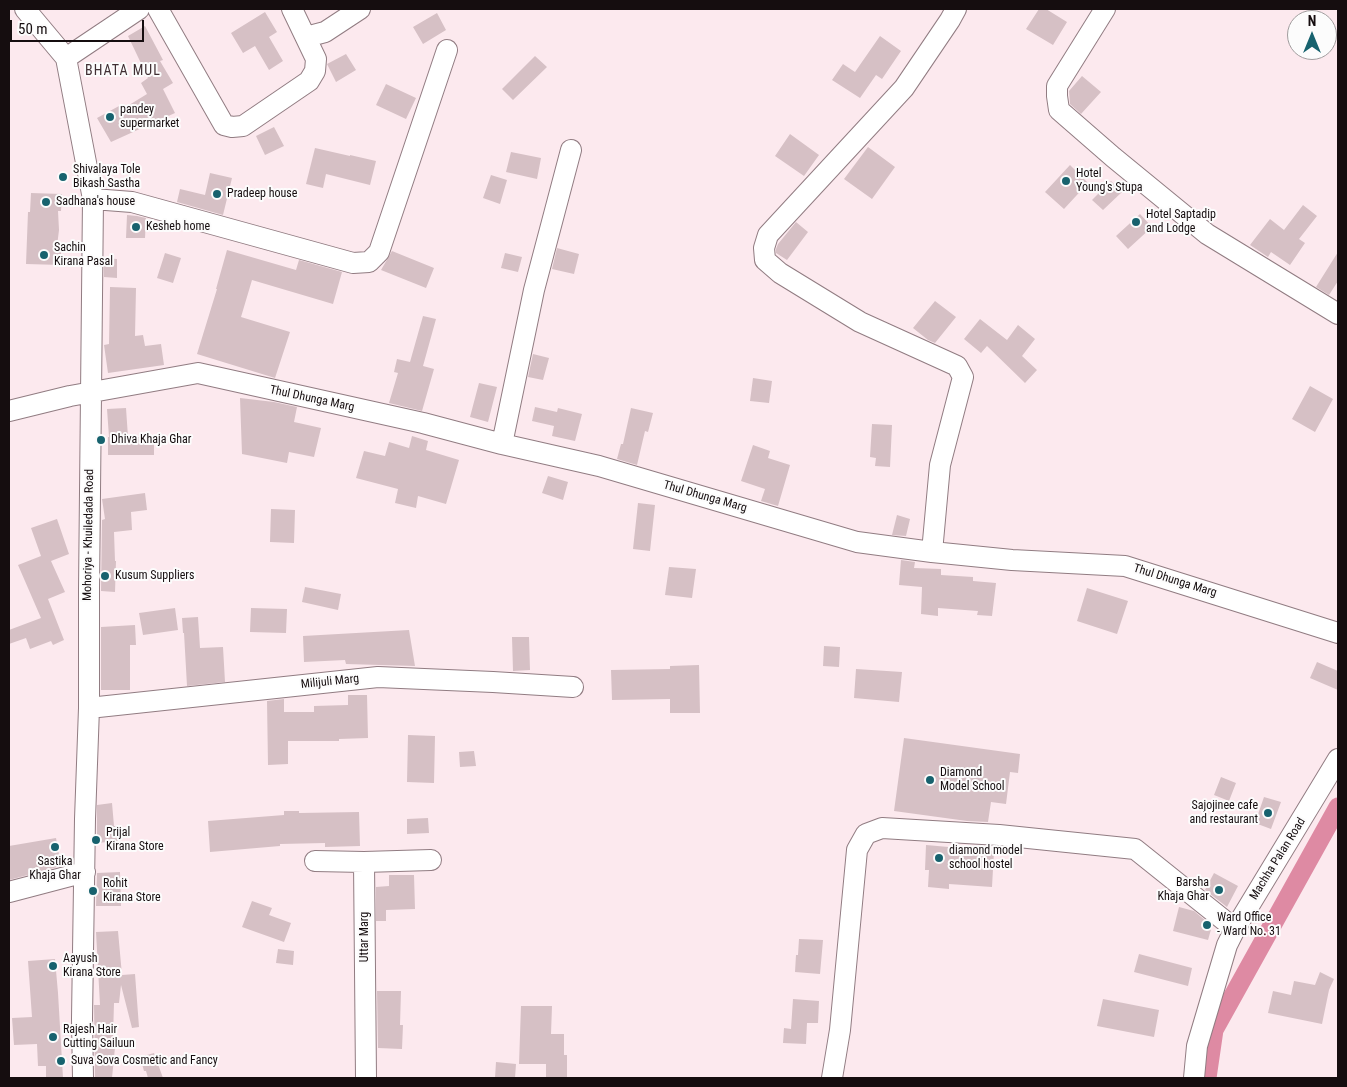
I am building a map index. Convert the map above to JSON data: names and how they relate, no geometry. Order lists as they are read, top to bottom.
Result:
{
  "streets": {
    "street": [
      "Thul Dhunga Marg",
      "Mohoriya - Khuiledada Road",
      "Milijuli Marg",
      "Machha Palan Road",
      "Uttar Marg"
    ]
  },
  "crossings": [
    ["Thul Dhunga Marg", "Mohoriya - Khuiledada Road"],
    ["Mohoriya - Khuiledada Road", "Milijuli Marg"]
  ],
  "districts": ["BHATA MUL"],
  "places": [
    "pandey supermarket",
    "Shivalaya Tole Bikash Sastha",
    "Hotel Young's Stupa",
    "Pradeep house",
    "Sadhana's house",
    "Hotel Saptadip and Lodge",
    "Kesheb home",
    "Sachin Kirana Pasal",
    "Dhiva Khaja Ghar",
    "Kusum Suppliers",
    "Diamond Model School",
    "Sajojinee cafe and restaurant",
    "Prijal Kirana Store",
    "Sastika Khaja Ghar",
    "diamond model school hostel",
    "Barsha Khaja Ghar",
    "Rohit Kirana Store",
    "Ward Office - Ward No. 31",
    "Aayush Kirana Store",
    "Rajesh Hair Cutting Sailuun",
    "Suva Sova Cosmetic and Fancy"
  ],
  "scale_bar": "50 m",
  "north": "top"
}
